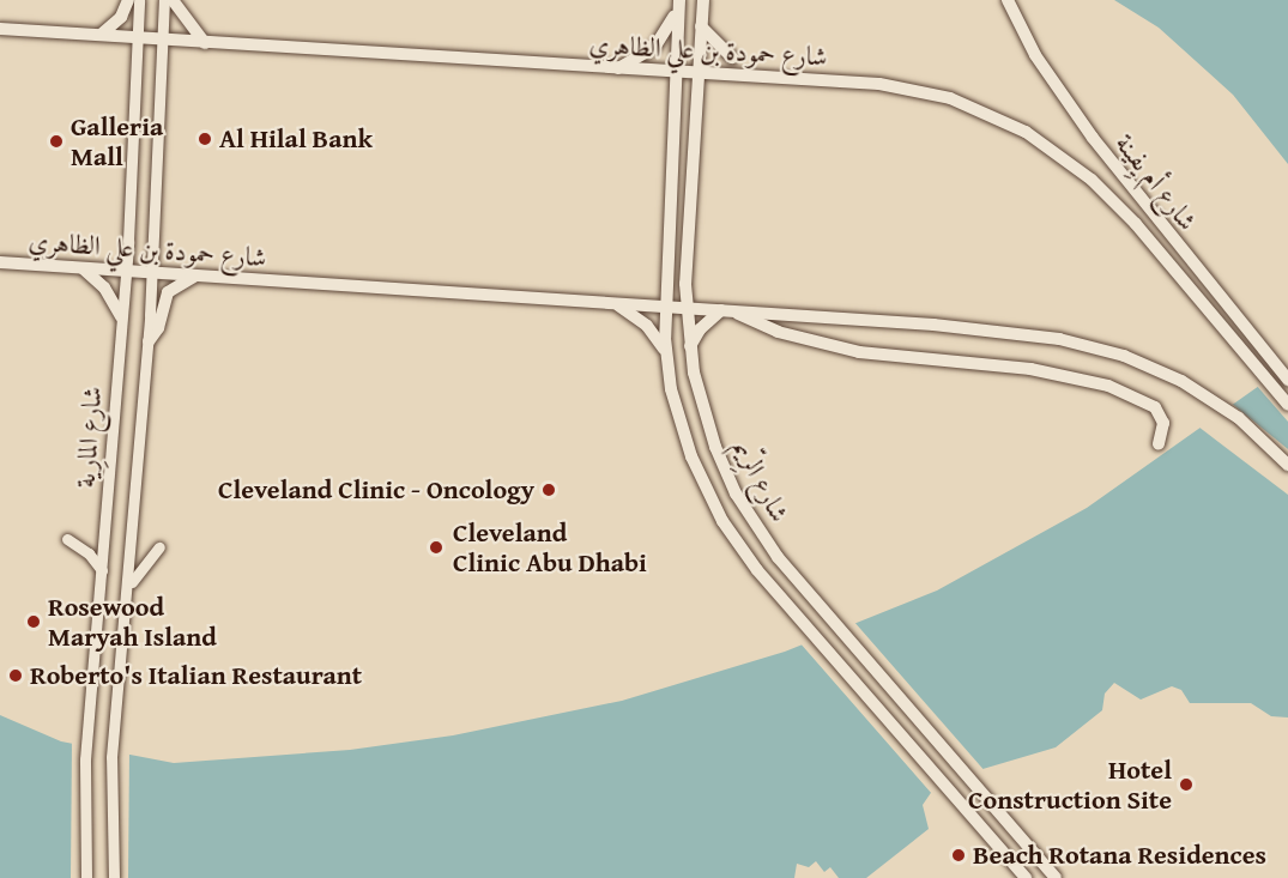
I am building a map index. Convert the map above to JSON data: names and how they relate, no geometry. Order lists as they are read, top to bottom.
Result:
{
  "streets": {
    "main road": ["شارع حمودة بن علي الظاهري", "شارع أم يِفينة", "شارع الرِّيم"],
    "street": ["شارع المارِية"]
  },
  "crossings": [
    ["شارع حمودة بن علي الظاهري", "شارع المارِية"],
    ["شارع حمودة بن علي الظاهري", "شارع الرِّيم"]
  ],
  "places": [
    "Al Hilal Bank",
    "Galleria Mall",
    "Cleveland Clinic - Oncology",
    "Cleveland Clinic Abu Dhabi",
    "Rosewood Maryah Island",
    "Roberto's Italian Restaurant",
    "Hotel Construction Site",
    "Beach Rotana Residences"
  ]
}
